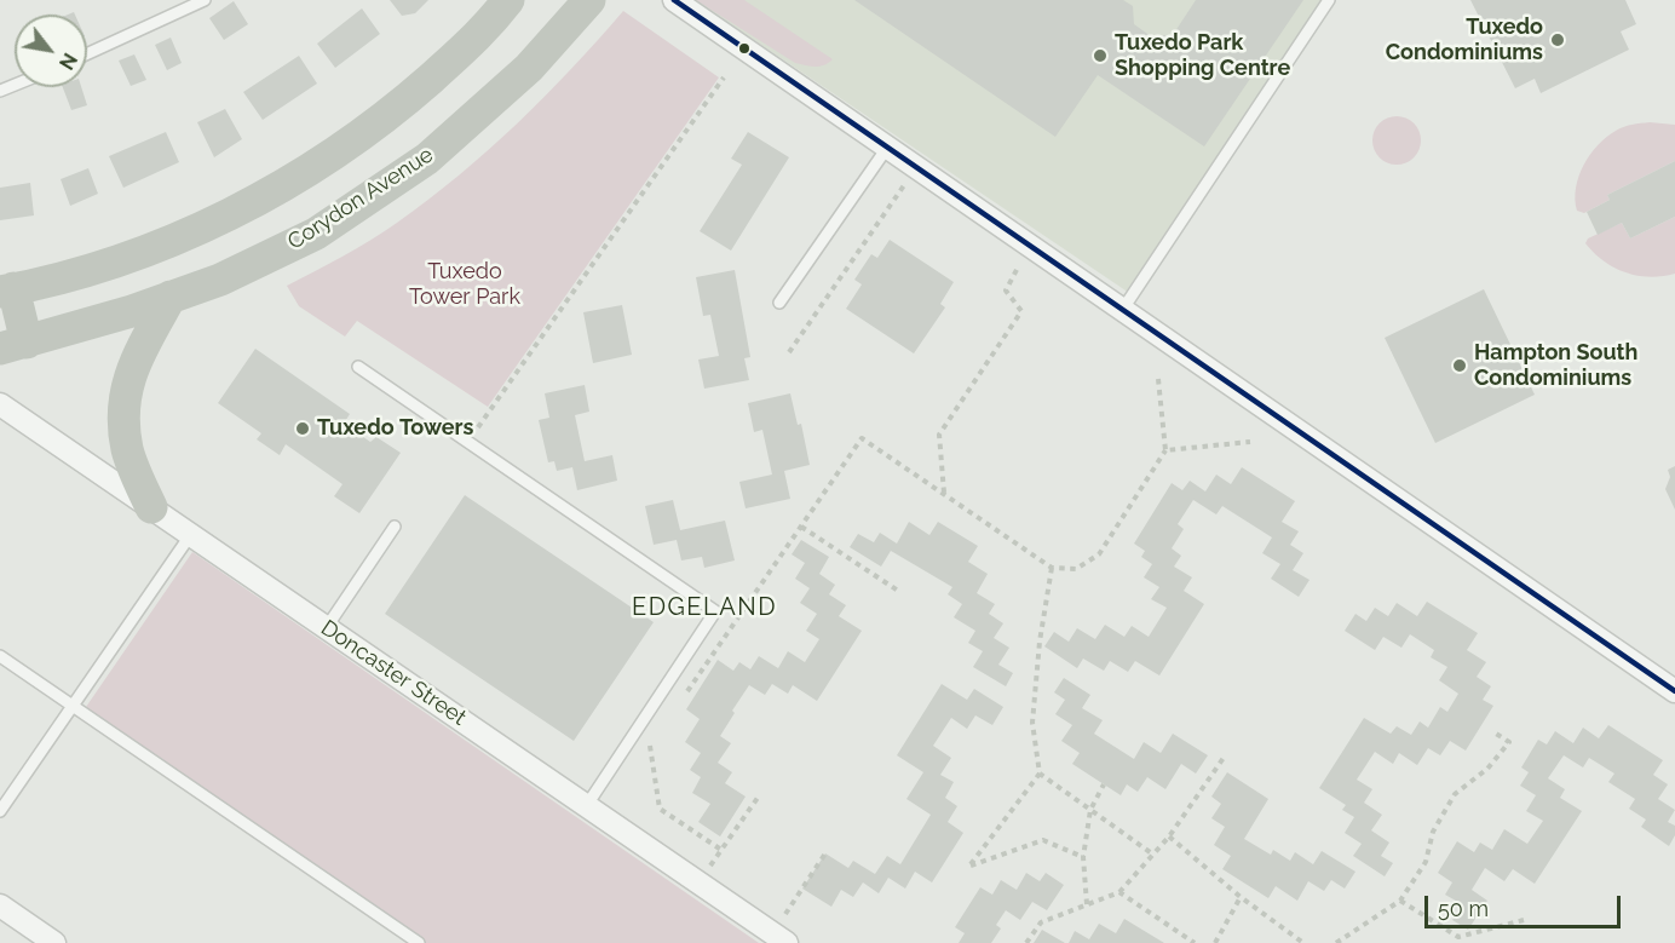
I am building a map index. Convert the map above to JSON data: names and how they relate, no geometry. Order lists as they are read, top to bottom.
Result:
{
  "streets": {
    "main road": ["Corydon Avenue"],
    "street": ["Doncaster Street"]
  },
  "districts": ["EDGELAND"],
  "parks": ["Tuxedo Tower Park"],
  "places": [
    "Tuxedo Condominiums",
    "Tuxedo Park Shopping Centre",
    "Hampton South Condominiums",
    "Tuxedo Towers"
  ],
  "scale_bar": "50 m",
  "north": "bottom right"
}
